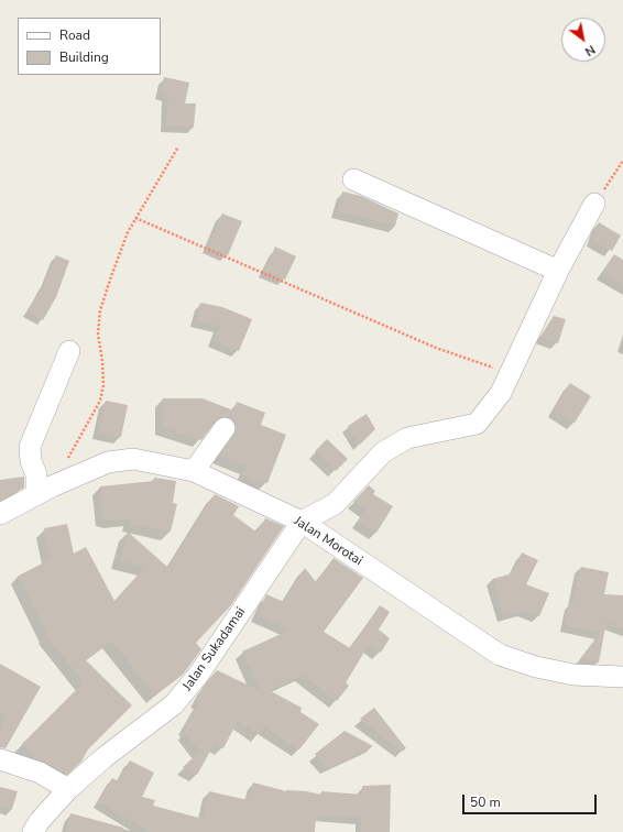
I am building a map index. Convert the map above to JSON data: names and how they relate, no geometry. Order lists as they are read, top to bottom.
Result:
{
  "streets": {
    "street": ["Jalan Morotai", "Jalan Sukadamai"]
  },
  "crossings": [
    ["Jalan Morotai", "Jalan Sukadamai"]
  ],
  "legend": ["Road", "Building"],
  "scale_bar": "50 m",
  "north": "bottom right"
}
